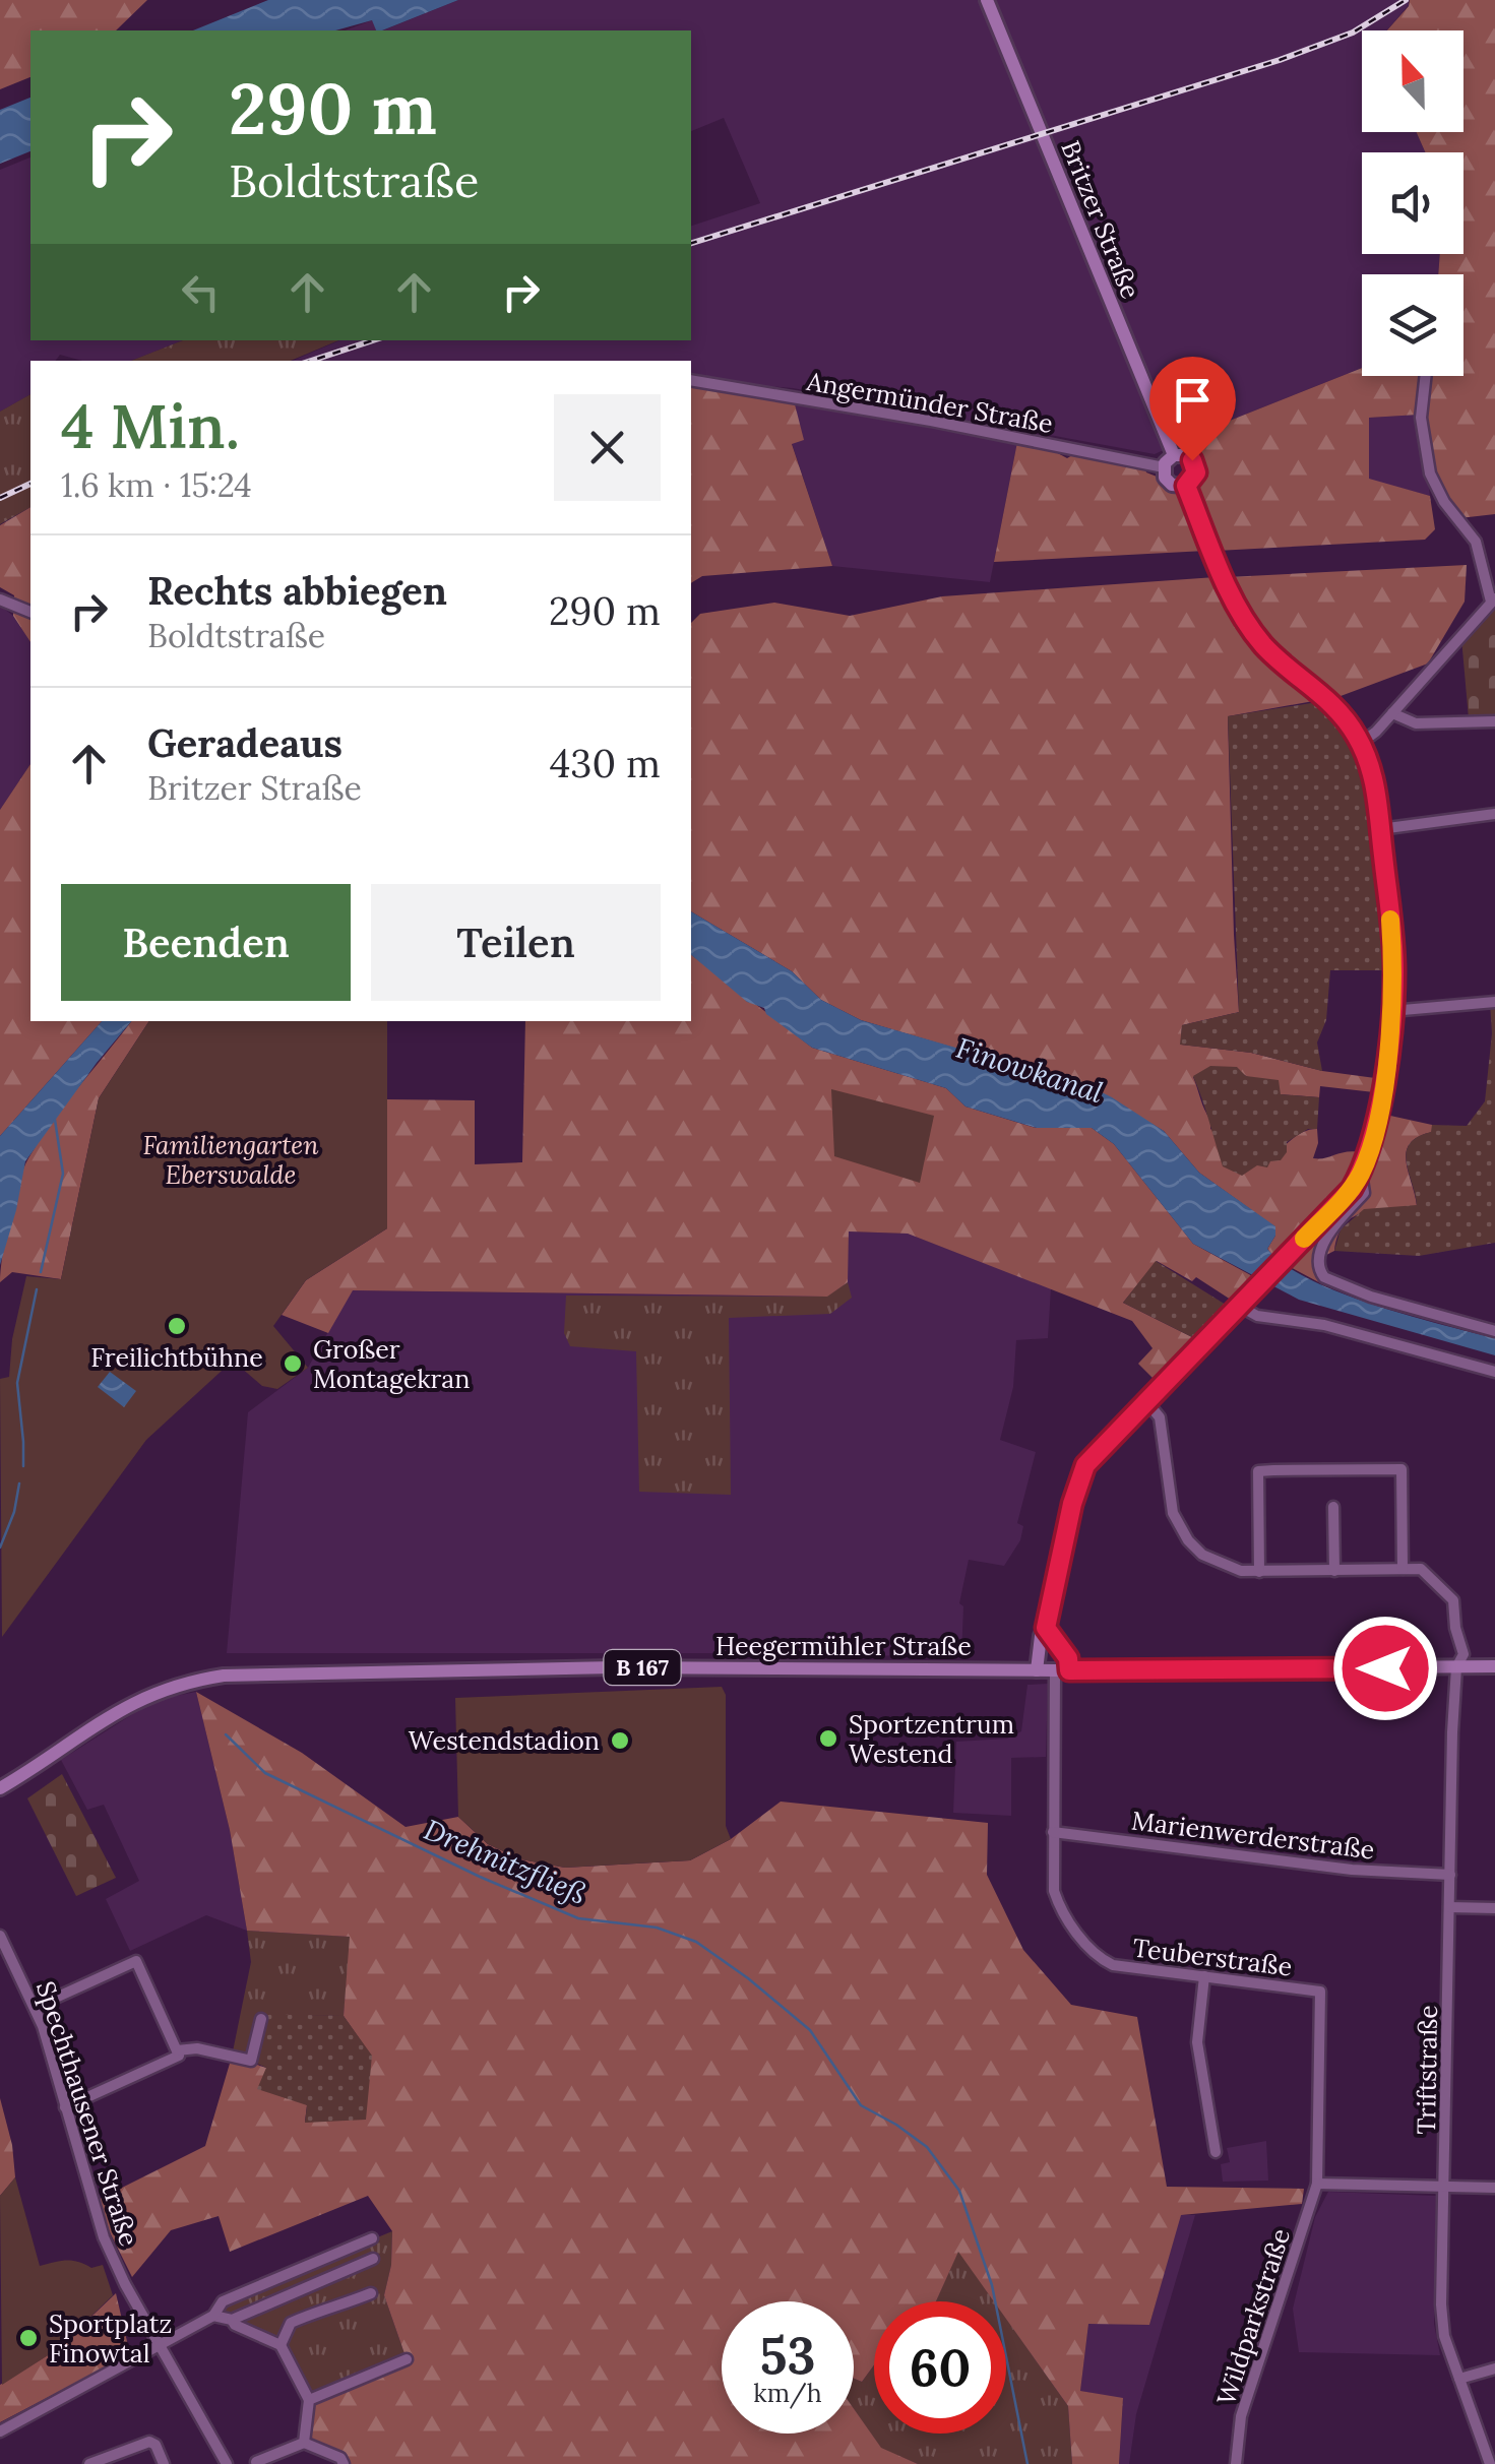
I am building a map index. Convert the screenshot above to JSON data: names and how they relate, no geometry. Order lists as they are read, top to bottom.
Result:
{
  "streets": {
    "main road": ["Britzer Straße", "Heegermühler Straße", "B 167"],
    "street": [
      "Angermünder Straße",
      "Marienwerderstraße",
      "Teuberstraße",
      "Triftstraße",
      "Spechthausener Straße",
      "Wildparkstraße"
    ]
  },
  "crossings": [
    ["Britzer Straße", "Angermünder Straße"],
    ["Britzer Straße", "Heegermühler Straße"],
    ["Heegermühler Straße", "Teuberstraße"],
    ["Heegermühler Straße", "Triftstraße"],
    ["Marienwerderstraße", "Teuberstraße"],
    ["Marienwerderstraße", "Triftstraße"],
    ["Teuberstraße", "Wildparkstraße"]
  ],
  "water": ["Finowkanal", "Drehnitzfließ"],
  "parks": ["Familiengarten Eberswalde"],
  "places": [
    "Freilichtbühne",
    "Großer Montagekran",
    "Sportzentrum Westend",
    "Westendstadion",
    "Sportplatz Finowtal"
  ],
  "north": "top",
  "page": {
    "turn": ["290 m", "Boldtstraße"],
    "heading": ["4 Min.", "1.6 km · 15:24"],
    "list": [
      {
        "name": "Rechts abbiegen",
        "note": "Boldtstraße",
        "value": "290 m"
      },
      {
        "name": "Geradeaus",
        "note": "Britzer Straße",
        "value": "430 m"
      }
    ],
    "buttons": ["Beenden", "Teilen"],
    "speed": "53 km/h",
    "limit": "60"
  }
}
